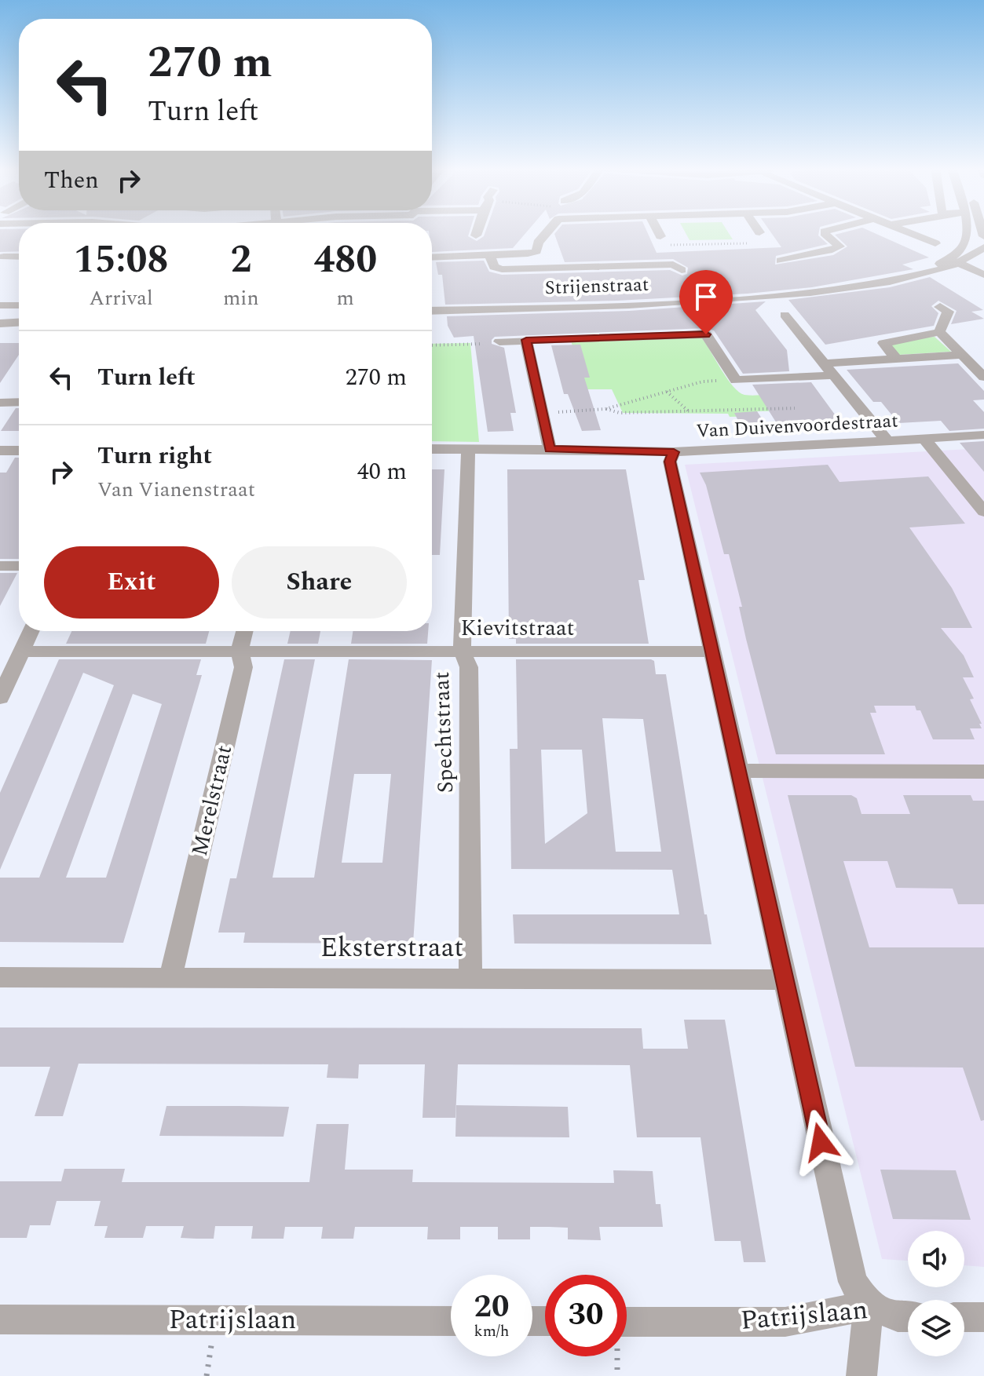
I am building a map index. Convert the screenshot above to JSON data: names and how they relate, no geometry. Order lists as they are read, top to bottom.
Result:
{
  "streets": {
    "street": [
      "Strijenstraat",
      "Van Duivenvoordestraat",
      "Kievitstraat",
      "Spechtstraat",
      "Merelstraat",
      "Eksterstraat",
      "Patrijslaan"
    ]
  },
  "crossings": [
    ["Van Duivenvoordestraat", "Spechtstraat"],
    ["Kievitstraat", "Spechtstraat"],
    ["Kievitstraat", "Merelstraat"],
    ["Spechtstraat", "Eksterstraat"],
    ["Merelstraat", "Eksterstraat"]
  ],
  "page": {
    "turn": ["270 m", "Turn left"],
    "then": "Then",
    "eta": [
      "15:08",
      "Arrival",
      "2",
      "min",
      "480",
      "m"
    ],
    "list": [
      {
        "name": "Turn left",
        "value": "270 m"
      },
      {
        "name": "Turn right",
        "note": "Van Vianenstraat",
        "value": "40 m"
      }
    ],
    "buttons": ["Exit", "Share"],
    "speed": "20 km/h",
    "limit": "30"
  }
}
